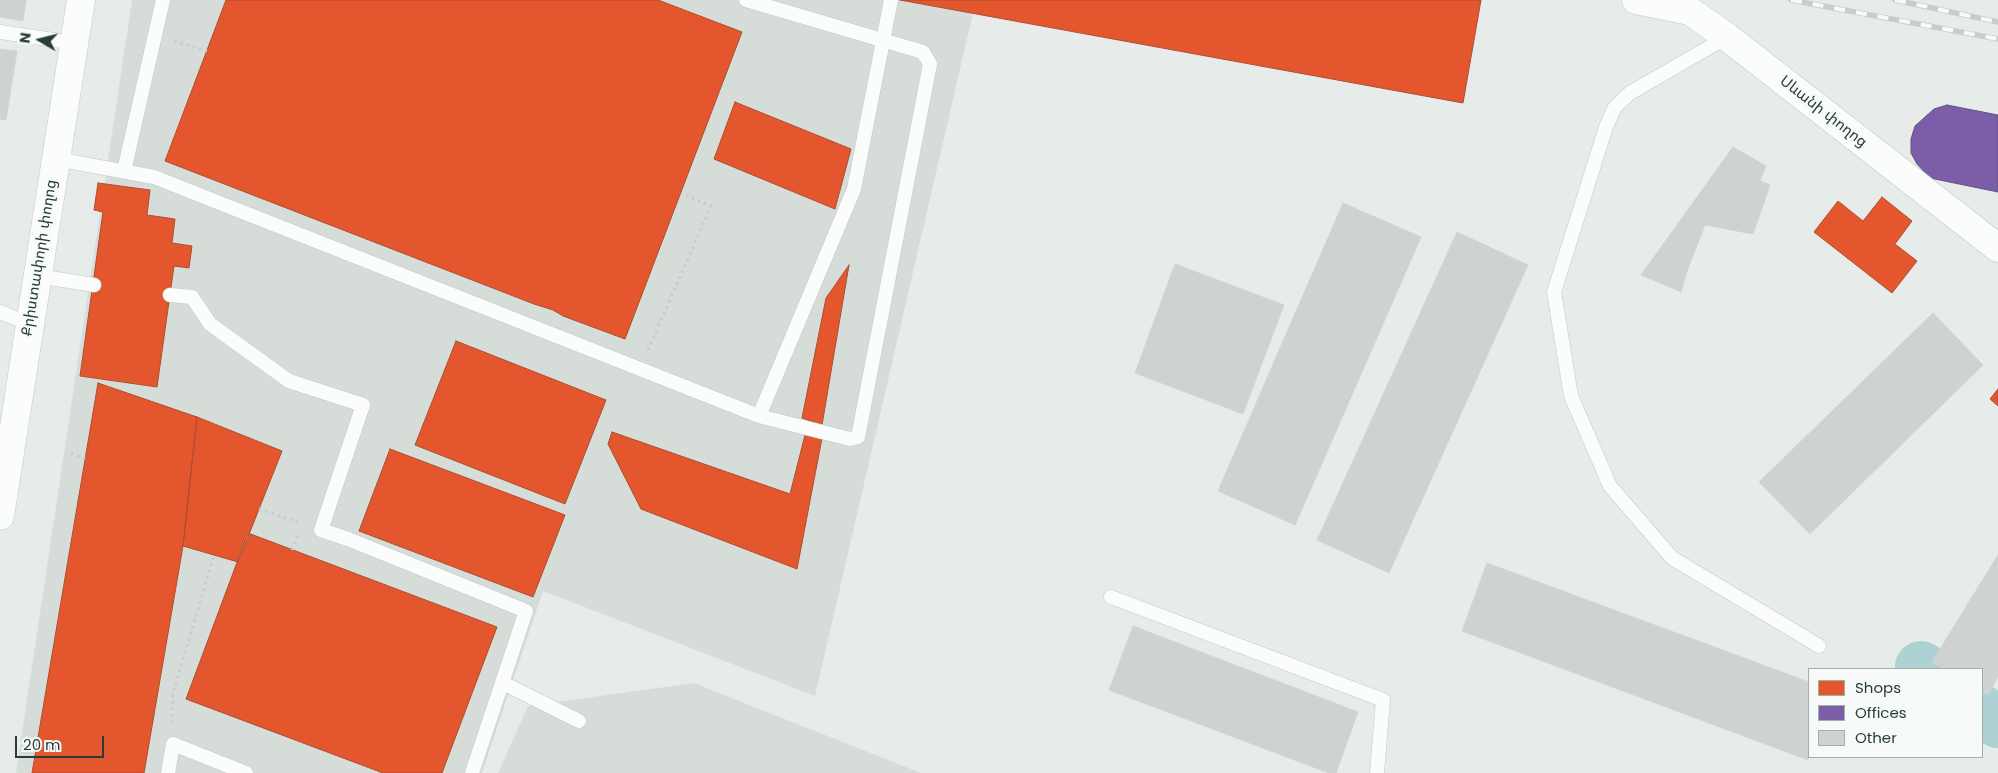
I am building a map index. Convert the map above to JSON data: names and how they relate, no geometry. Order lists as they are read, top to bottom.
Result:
{
  "streets": {
    "main road": ["Սևանի փողոց", "Քրիստափորի փողոց"]
  },
  "legend": ["Shops", "Offices", "Other"],
  "scale_bar": "20 m",
  "north": "left"
}
